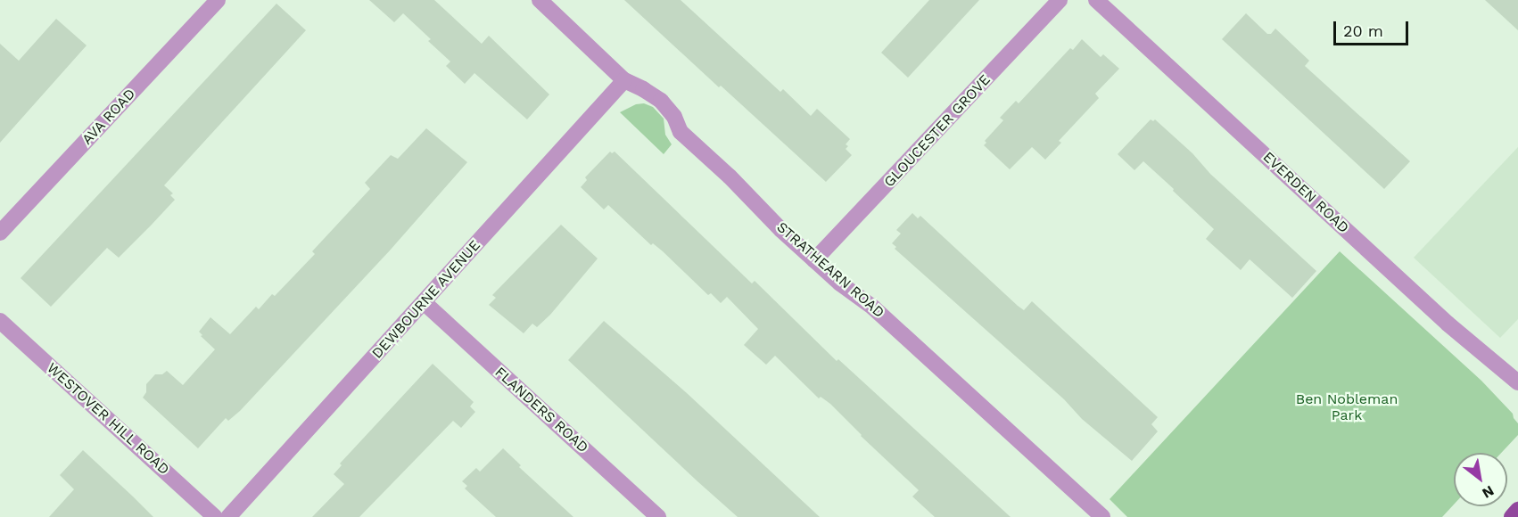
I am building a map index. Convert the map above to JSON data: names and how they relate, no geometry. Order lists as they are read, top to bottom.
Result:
{
  "streets": {
    "street": [
      "AVA ROAD",
      "GLOUCESTER GROVE",
      "EVERDEN ROAD",
      "STRATHEARN ROAD",
      "DEWBOURNE AVENUE",
      "FLANDERS ROAD",
      "WESTOVER HILL ROAD"
    ]
  },
  "crossings": [
    ["GLOUCESTER GROVE", "STRATHEARN ROAD"],
    ["STRATHEARN ROAD", "DEWBOURNE AVENUE"],
    ["DEWBOURNE AVENUE", "FLANDERS ROAD"]
  ],
  "parks": ["Ben Nobleman Park"],
  "scale_bar": "20 m",
  "north": "bottom right"
}
